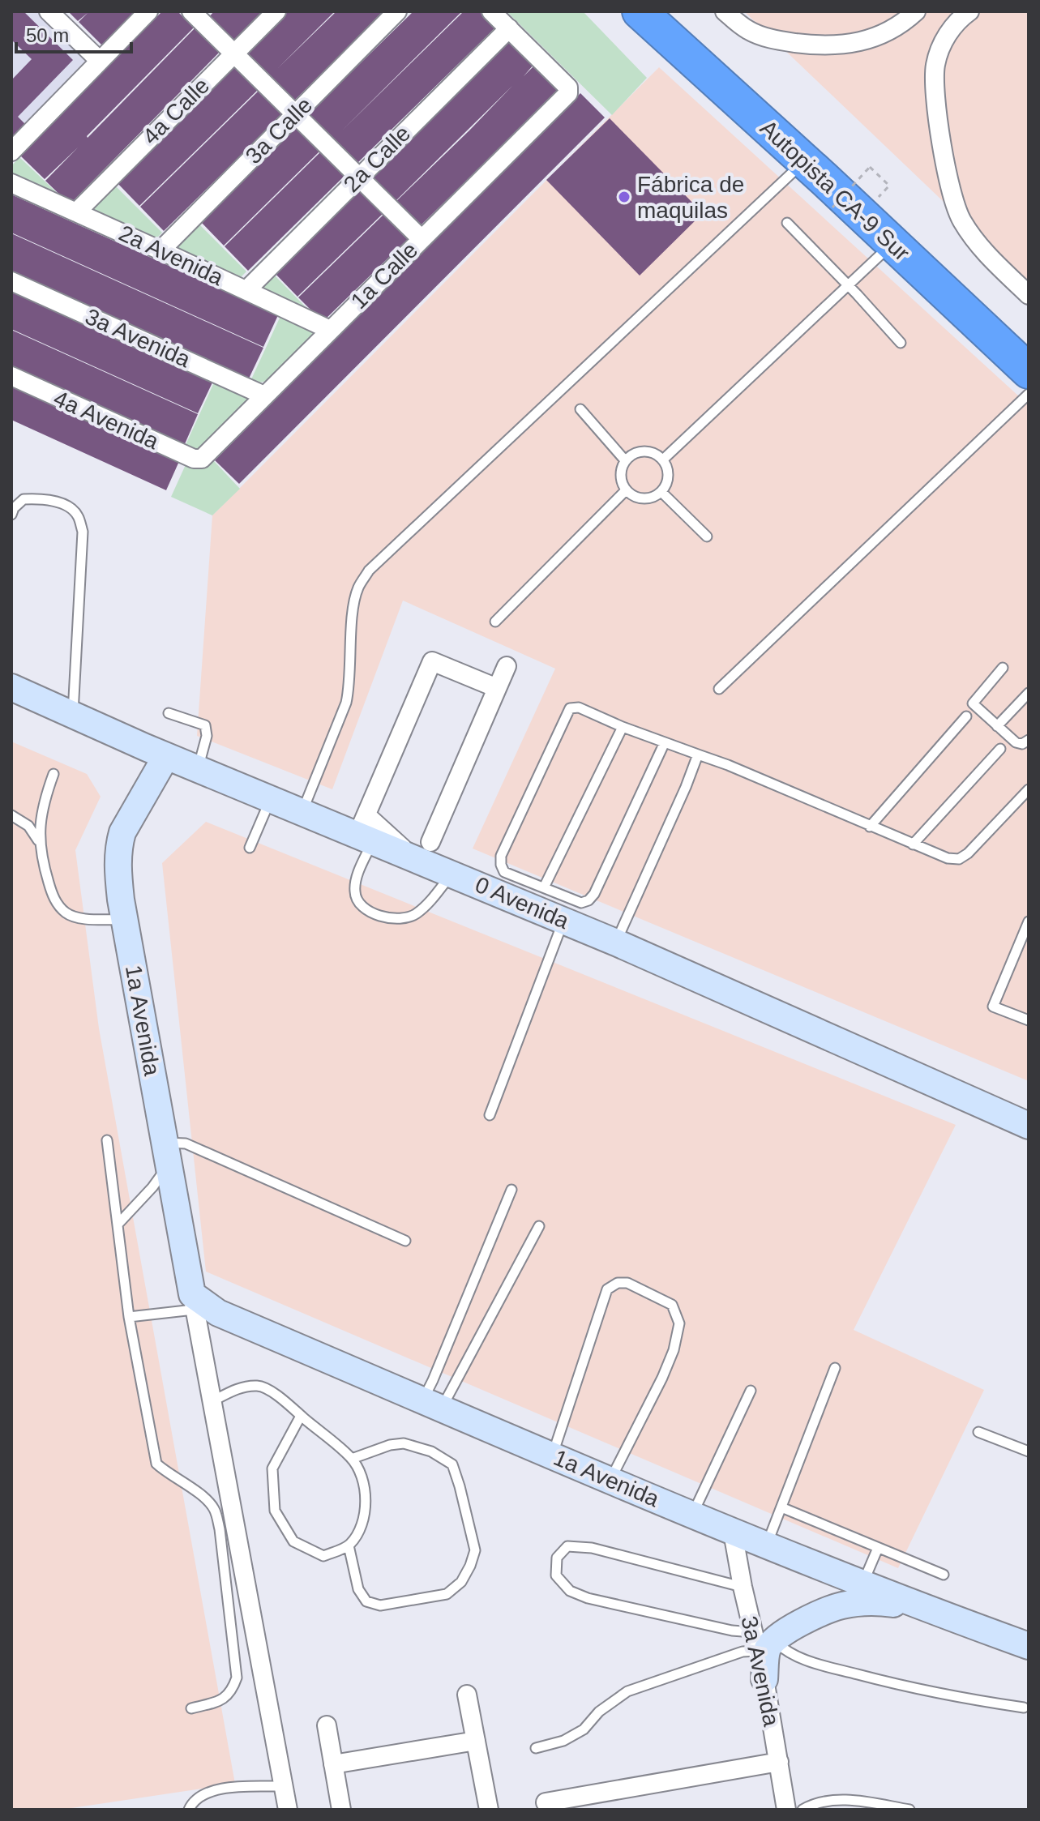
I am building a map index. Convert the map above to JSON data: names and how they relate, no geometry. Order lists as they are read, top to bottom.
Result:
{
  "streets": {
    "highway": ["Autopista CA-9 Sur"],
    "street": [
      "4a Calle",
      "3a Calle",
      "2a Calle",
      "2a Avenida",
      "1a Calle",
      "3a Avenida",
      "4a Avenida",
      "0 Avenida",
      "1a Avenida"
    ]
  },
  "crossings": [
    ["4a Calle", "2a Avenida"],
    ["3a Calle", "2a Avenida"],
    ["2a Calle", "2a Avenida"],
    ["2a Calle", "1a Calle"],
    ["2a Avenida", "1a Calle"],
    ["1a Calle", "3a Avenida"],
    ["1a Calle", "4a Avenida"],
    ["3a Avenida", "1a Avenida"],
    ["0 Avenida", "1a Avenida"]
  ],
  "places": ["Fábrica de maquilas"],
  "scale_bar": "50 m"
}
